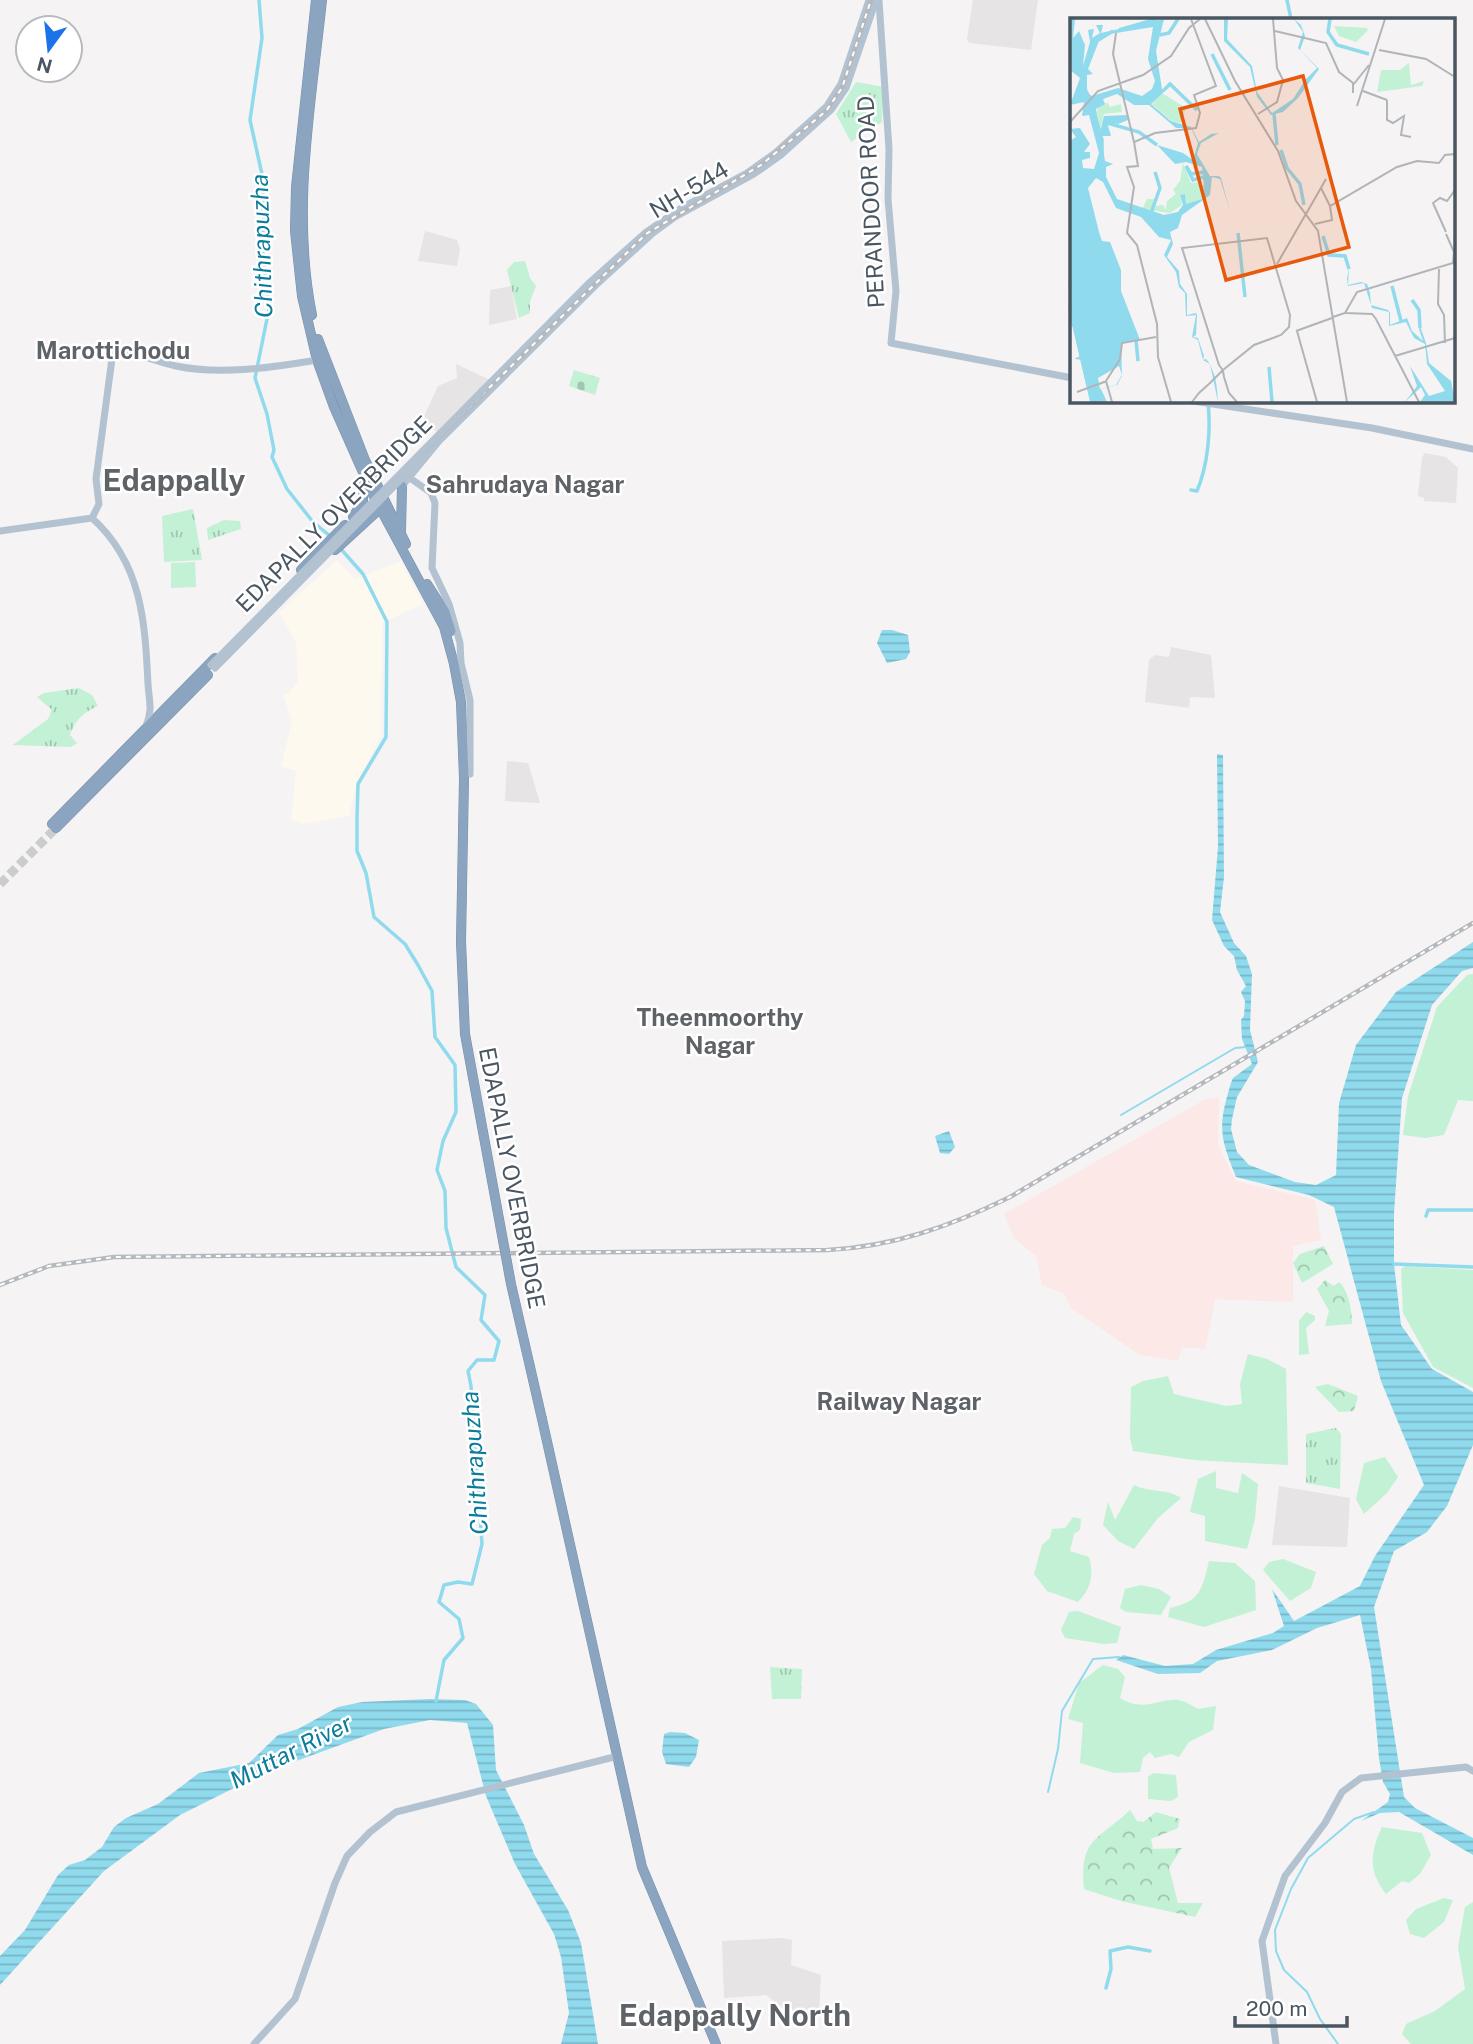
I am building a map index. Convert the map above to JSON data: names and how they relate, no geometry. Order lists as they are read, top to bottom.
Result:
{
  "streets": {
    "highway": ["EDAPALLY OVERBRIDGE"],
    "main road": ["NH-544", "PERANDOOR ROAD"]
  },
  "crossings": [
    ["NH-544", "PERANDOOR ROAD"],
    ["NH-544", "EDAPALLY OVERBRIDGE"]
  ],
  "districts": [
    "Marottichodu",
    "Edappally",
    "Sahrudaya Nagar",
    "Theenmoorthy Nagar",
    "Railway Nagar",
    "Edappally North"
  ],
  "water": ["Chithrapuzha", "Muttar River"],
  "scale_bar": "200 m",
  "north": "bottom"
}
